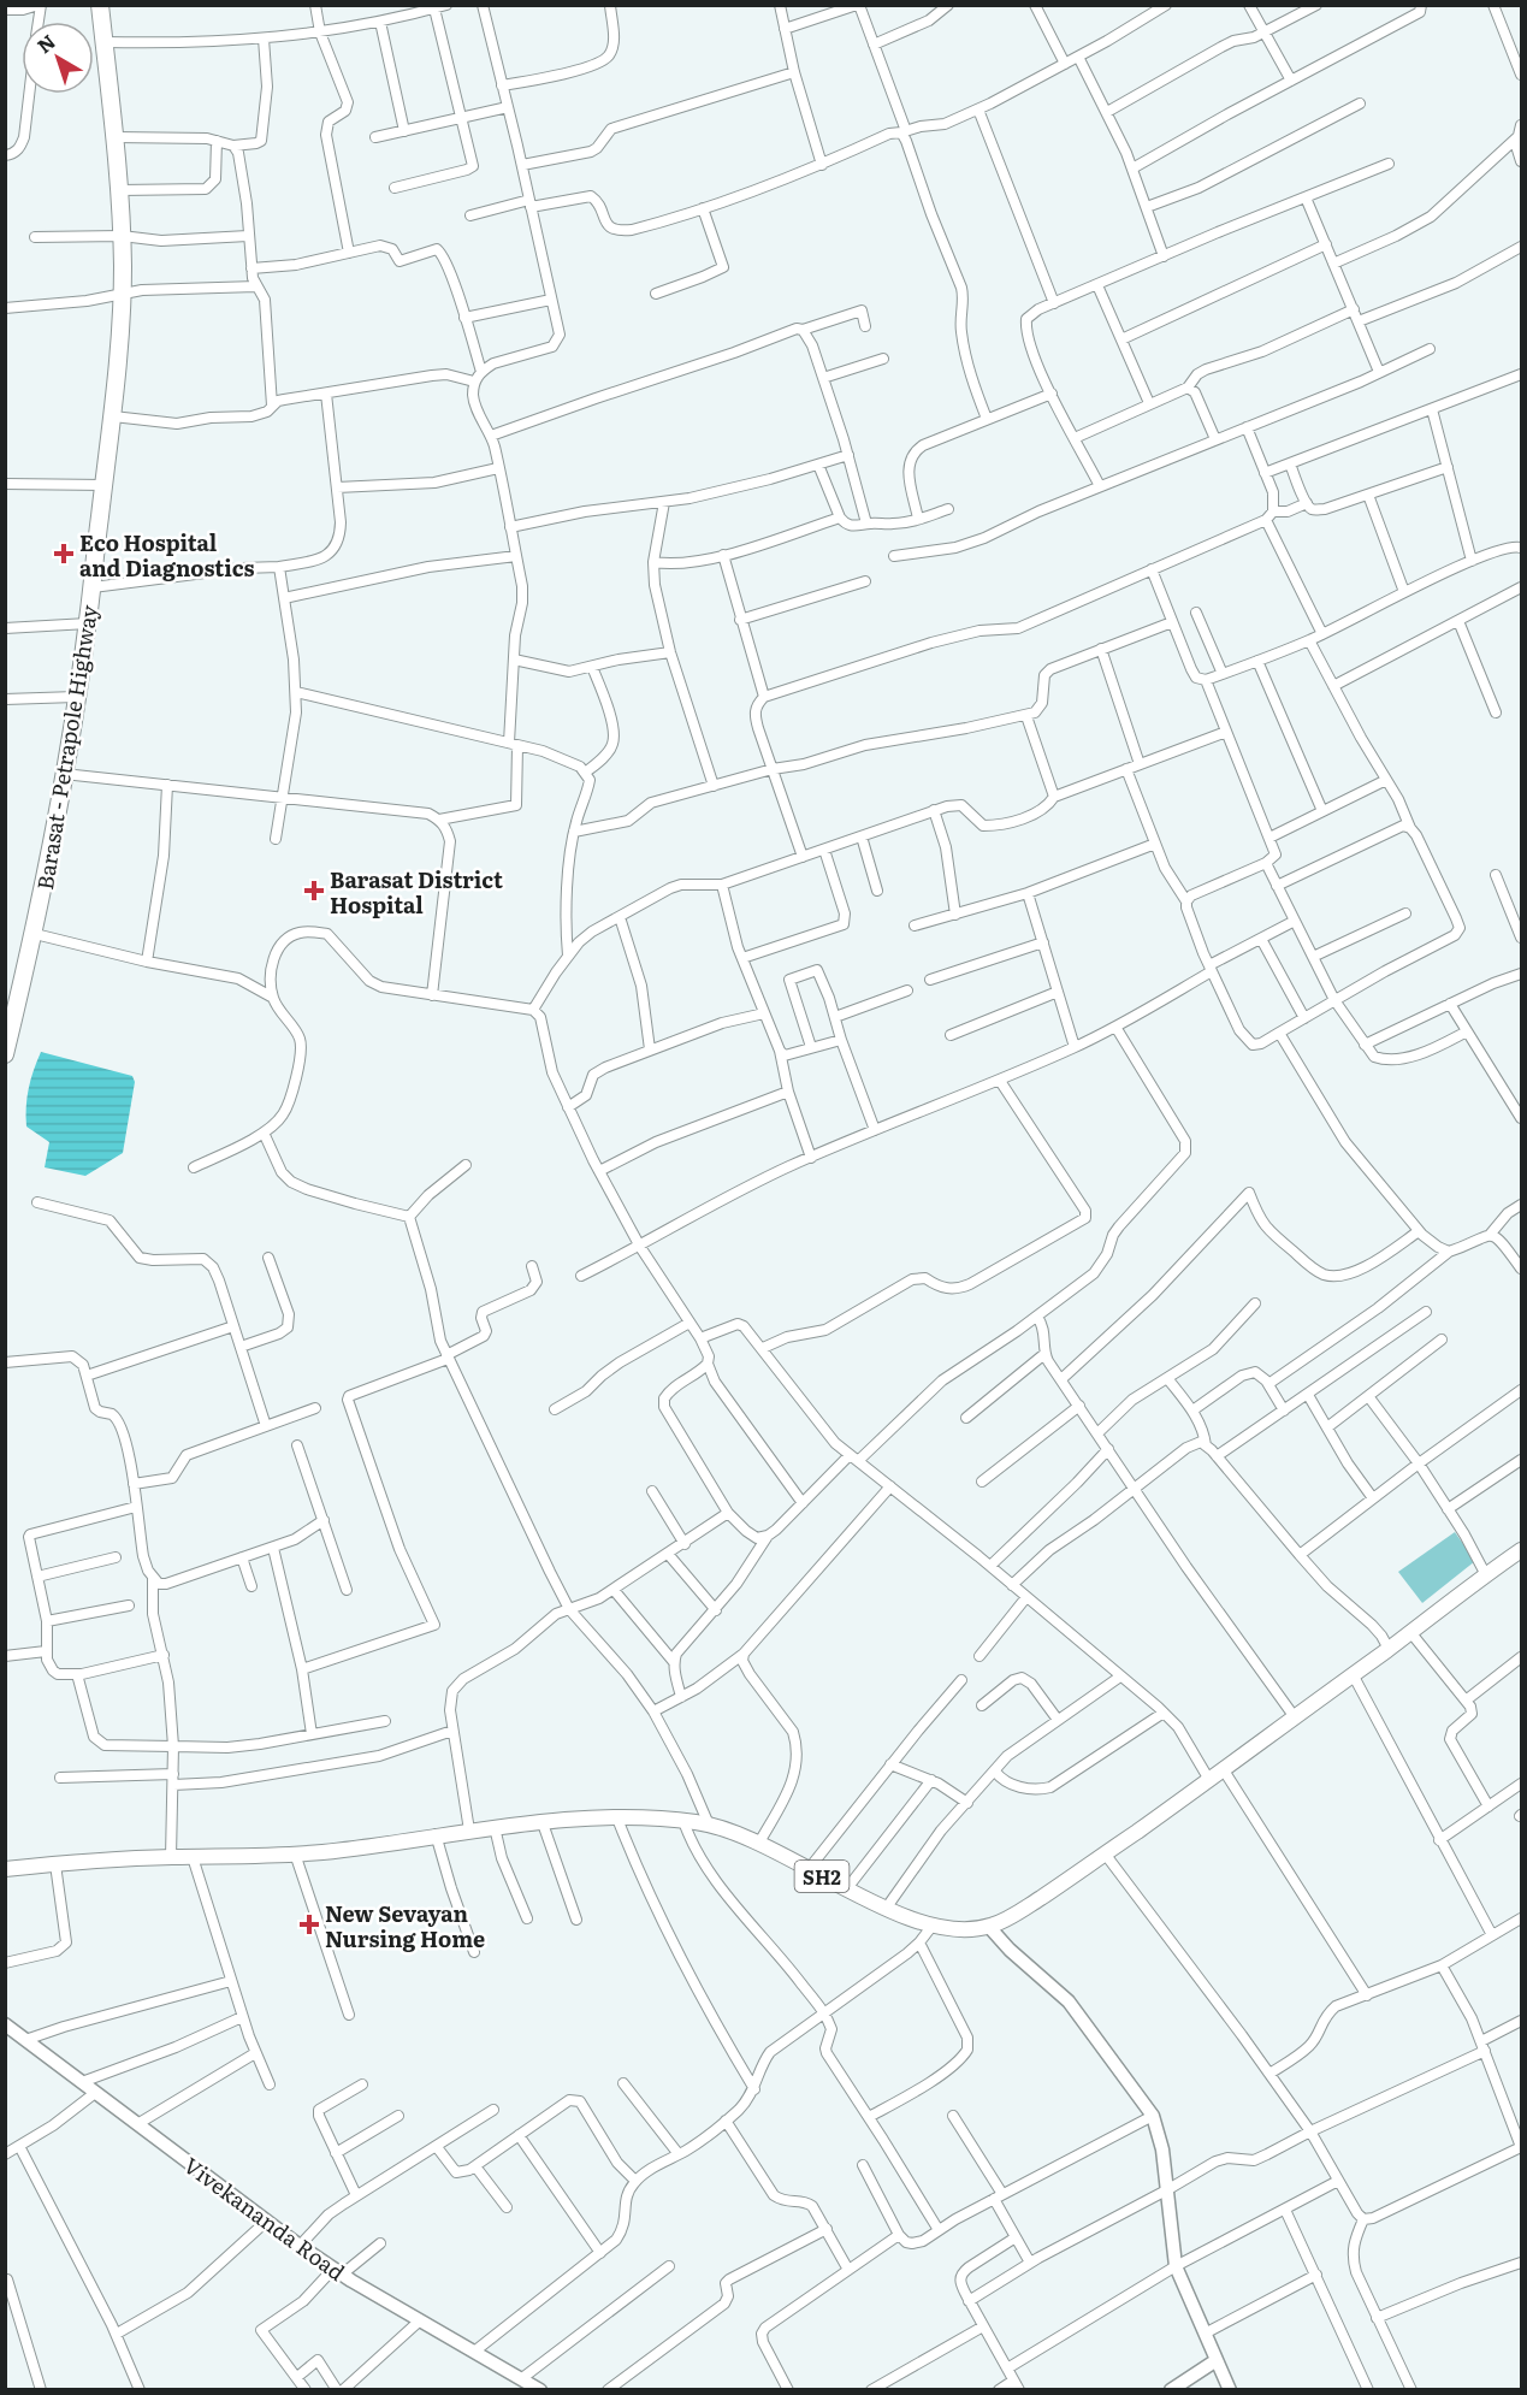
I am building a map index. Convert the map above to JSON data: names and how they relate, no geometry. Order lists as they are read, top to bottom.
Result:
{
  "streets": {
    "highway": ["Barasat - Petrapole Highway"],
    "main road": ["SH2"],
    "street": ["Vivekananda Road"]
  },
  "places": {
    "health": ["Eco Hospital and Diagnostics", "Barasat District Hospital", "New Sevayan Nursing Home"]
  },
  "north": "top left"
}
